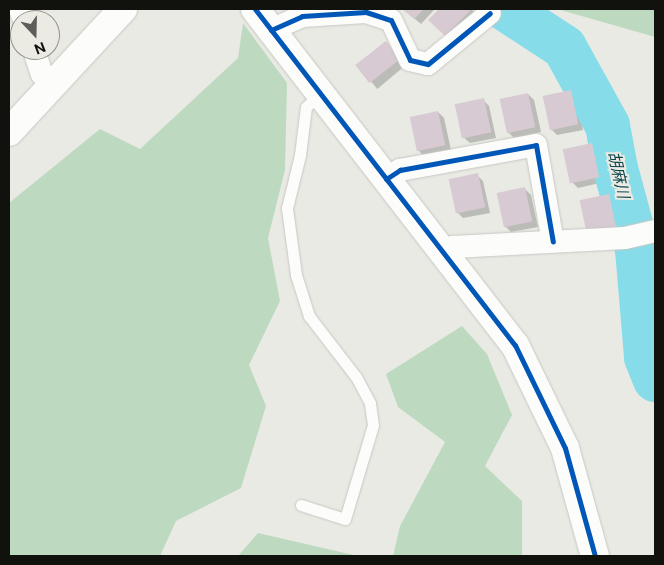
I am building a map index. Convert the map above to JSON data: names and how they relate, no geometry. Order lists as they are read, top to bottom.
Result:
{
  "water": ["胡麻川"],
  "north": "bottom"
}
